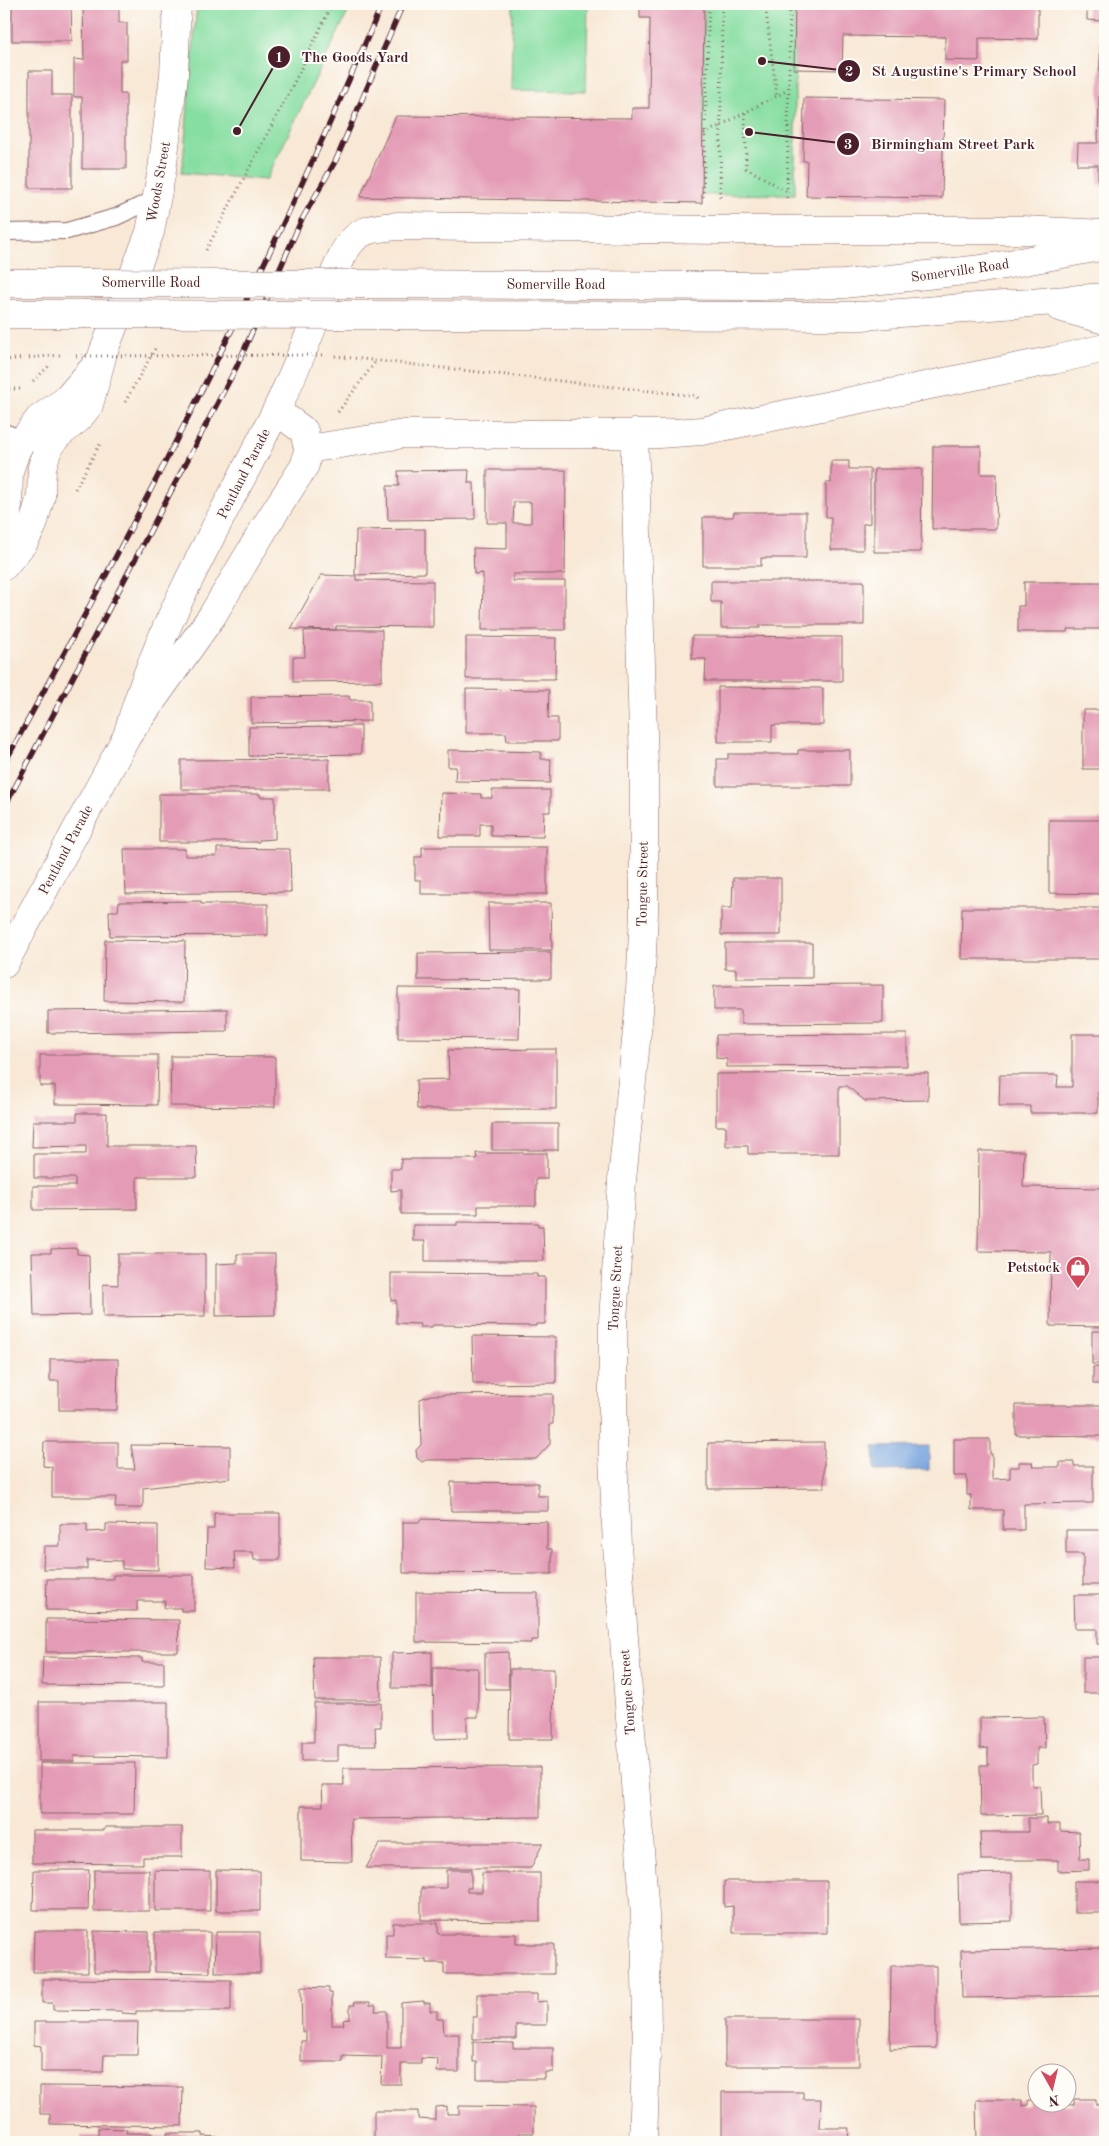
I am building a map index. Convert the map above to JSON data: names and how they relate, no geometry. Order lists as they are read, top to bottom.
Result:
{
  "streets": {
    "street": [
      "Woods Street",
      "Somerville Road",
      "Pentland Parade",
      "Tongue Street"
    ]
  },
  "places": {
    "other": ["St Augustine's Primary School", "The Goods Yard", "Birmingham Street Park"],
    "shop": ["Petstock"]
  },
  "north": "bottom"
}
